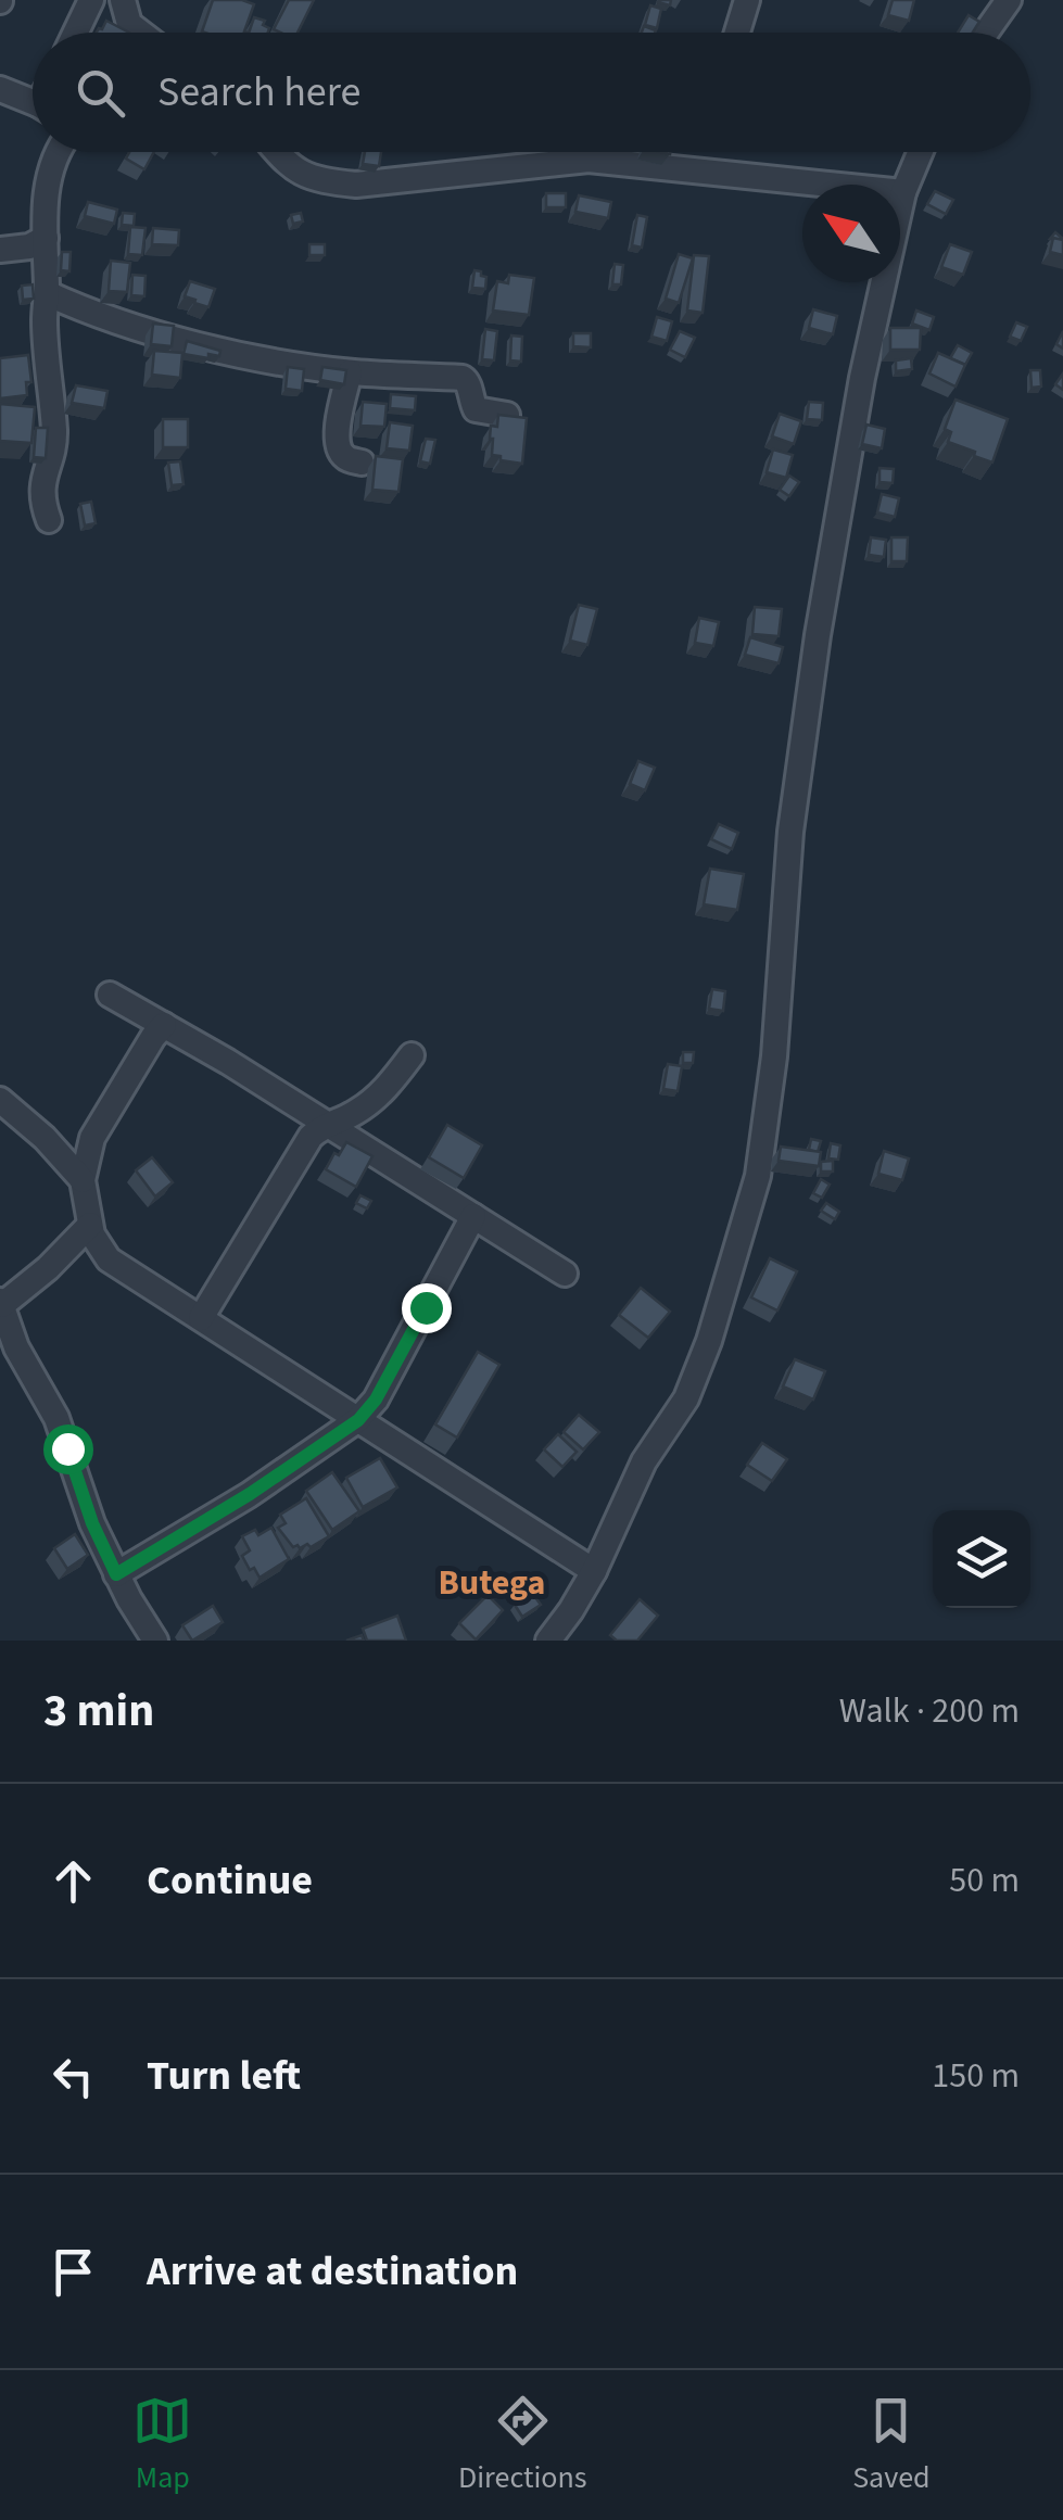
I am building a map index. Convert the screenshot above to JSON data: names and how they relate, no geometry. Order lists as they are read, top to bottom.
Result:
{
  "districts": ["Butega"],
  "north": "top left",
  "page": {
    "search": "Search here",
    "heading": ["3 min", "Walk · 200 m"],
    "list": [
      ["Continue", "50 m"],
      ["Turn left", "150 m"],
      "Arrive at destination"
    ],
    "nav": ["Map", "Directions", "Saved"]
  }
}
